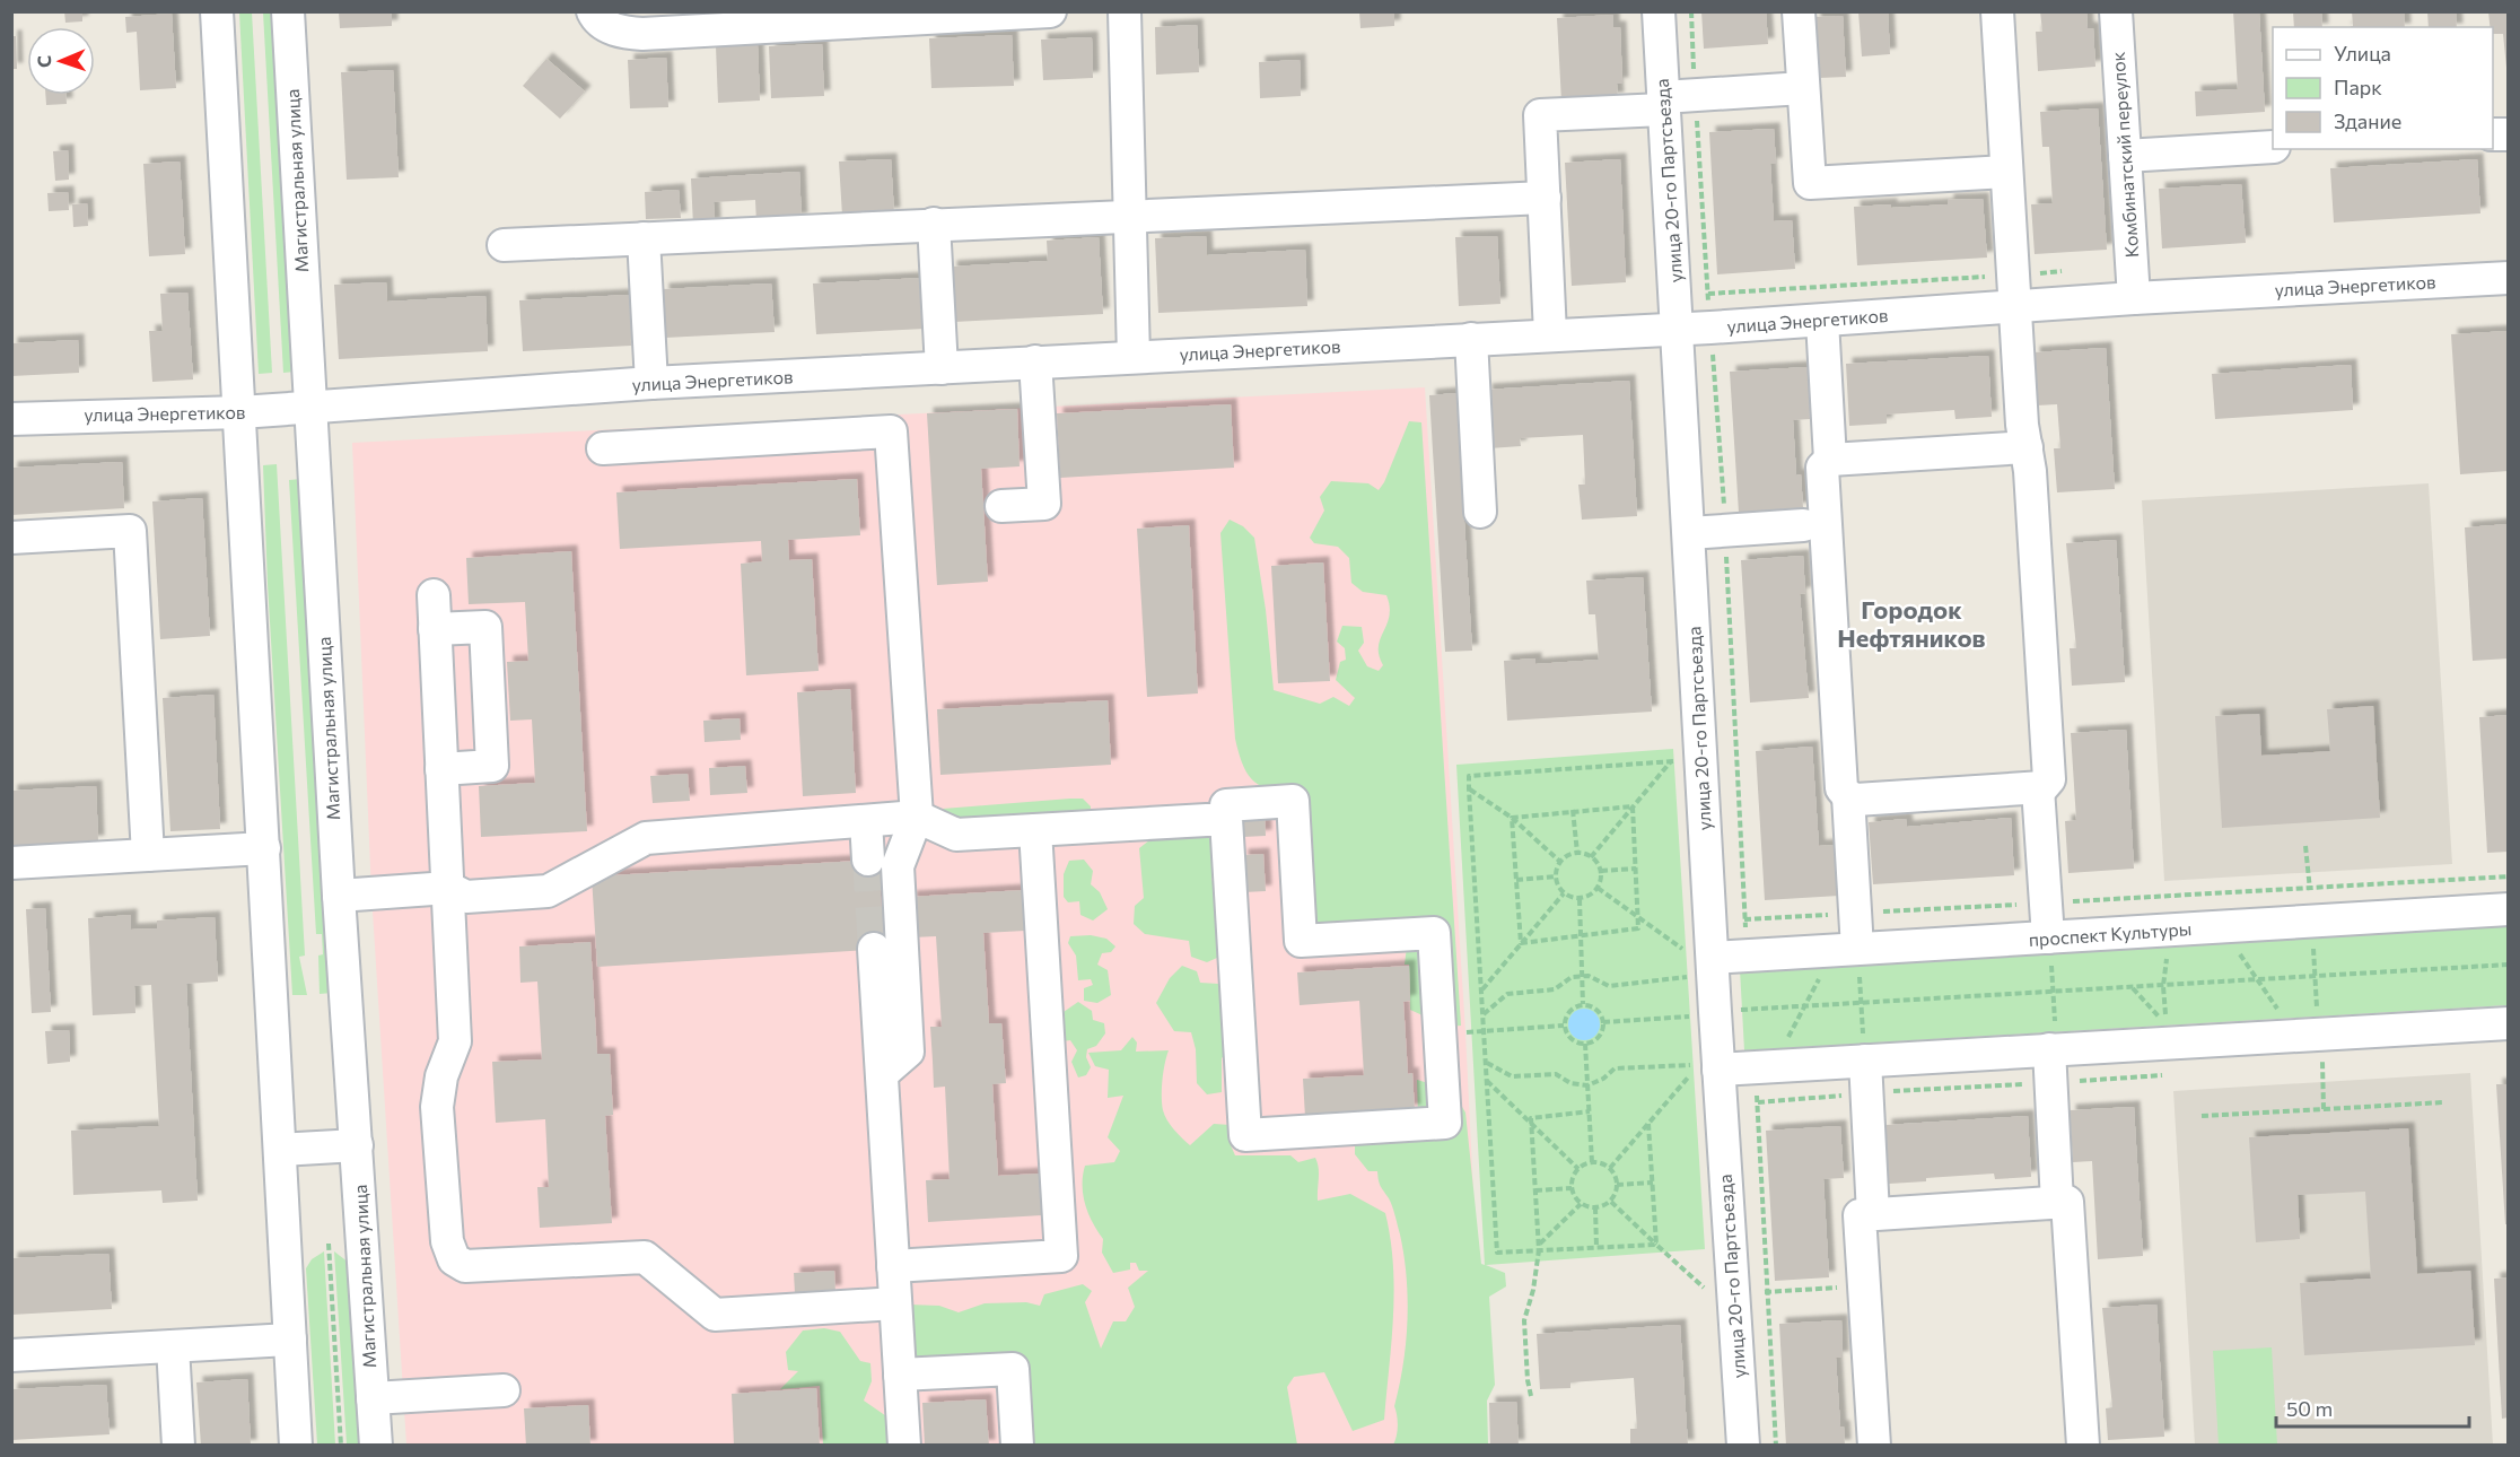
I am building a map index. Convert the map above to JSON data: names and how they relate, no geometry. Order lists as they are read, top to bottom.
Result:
{
  "streets": {
    "street": [
      "Комбинатский переулок",
      "Магистральная улица",
      "улица 20-го Партсъезда",
      "улица Энергетиков",
      "проспект Культуры"
    ]
  },
  "crossings": [
    ["Комбинатский переулок", "улица Энергетиков"],
    ["Магистральная улица", "улица Энергетиков"],
    ["улица 20-го Партсъезда", "улица Энергетиков"],
    ["улица 20-го Партсъезда", "проспект Культуры"]
  ],
  "districts": ["Городок Нефтяников"],
  "legend": ["Улица", "Парк", "Здание"],
  "scale_bar": "50 m",
  "north": "left"
}
